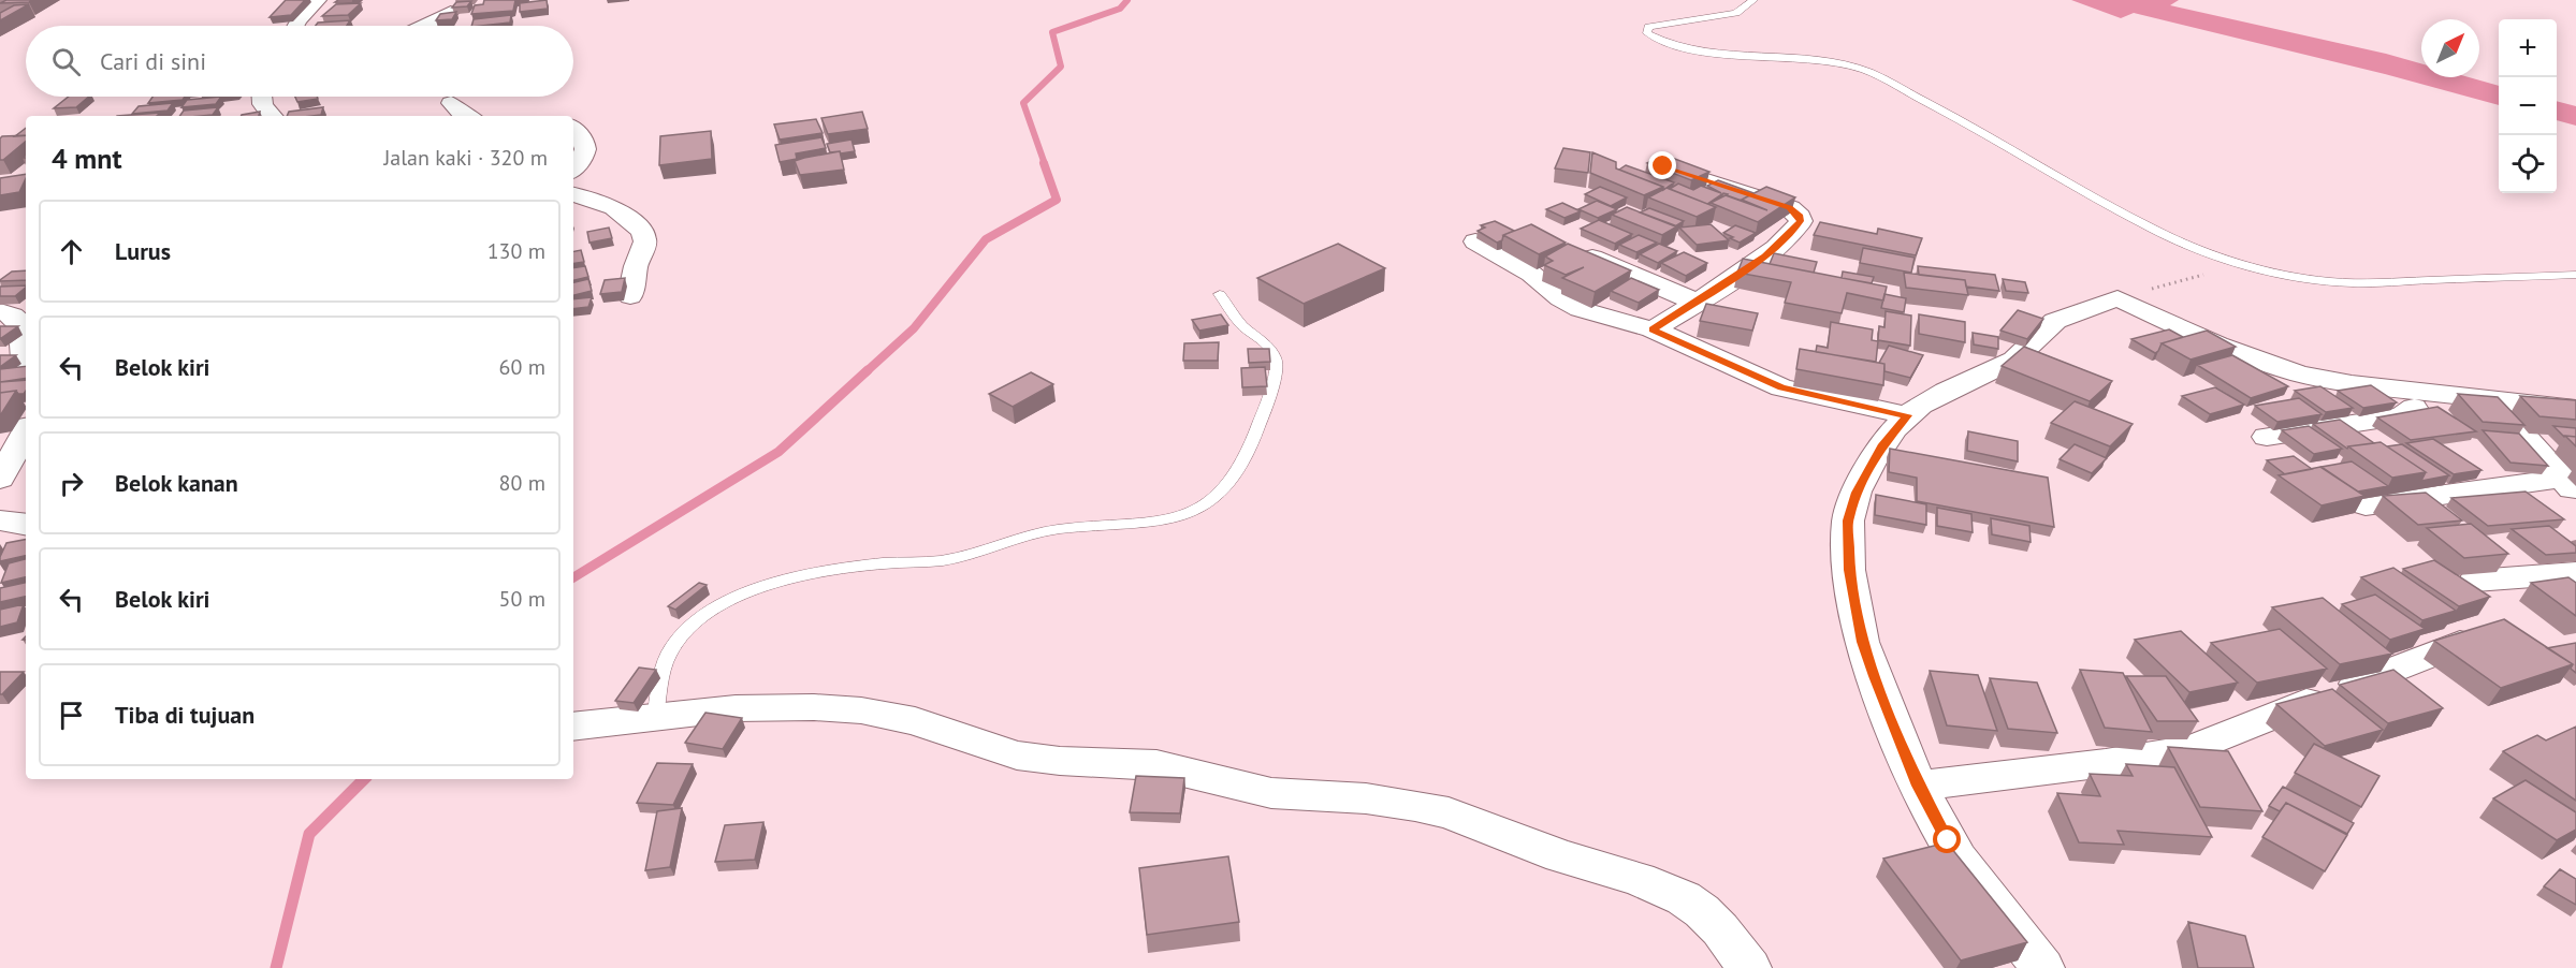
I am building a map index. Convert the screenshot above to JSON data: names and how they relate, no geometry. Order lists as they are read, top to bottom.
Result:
{
  "north": "top right",
  "page": {
    "map_buttons": ["+", "−"],
    "search": "Cari di sini",
    "heading": ["4 mnt", "Jalan kaki · 320 m"],
    "list": [
      ["Lurus", "130 m"],
      ["Belok kiri", "60 m"],
      ["Belok kanan", "80 m"],
      ["Belok kiri", "50 m"],
      "Tiba di tujuan"
    ]
  }
}
